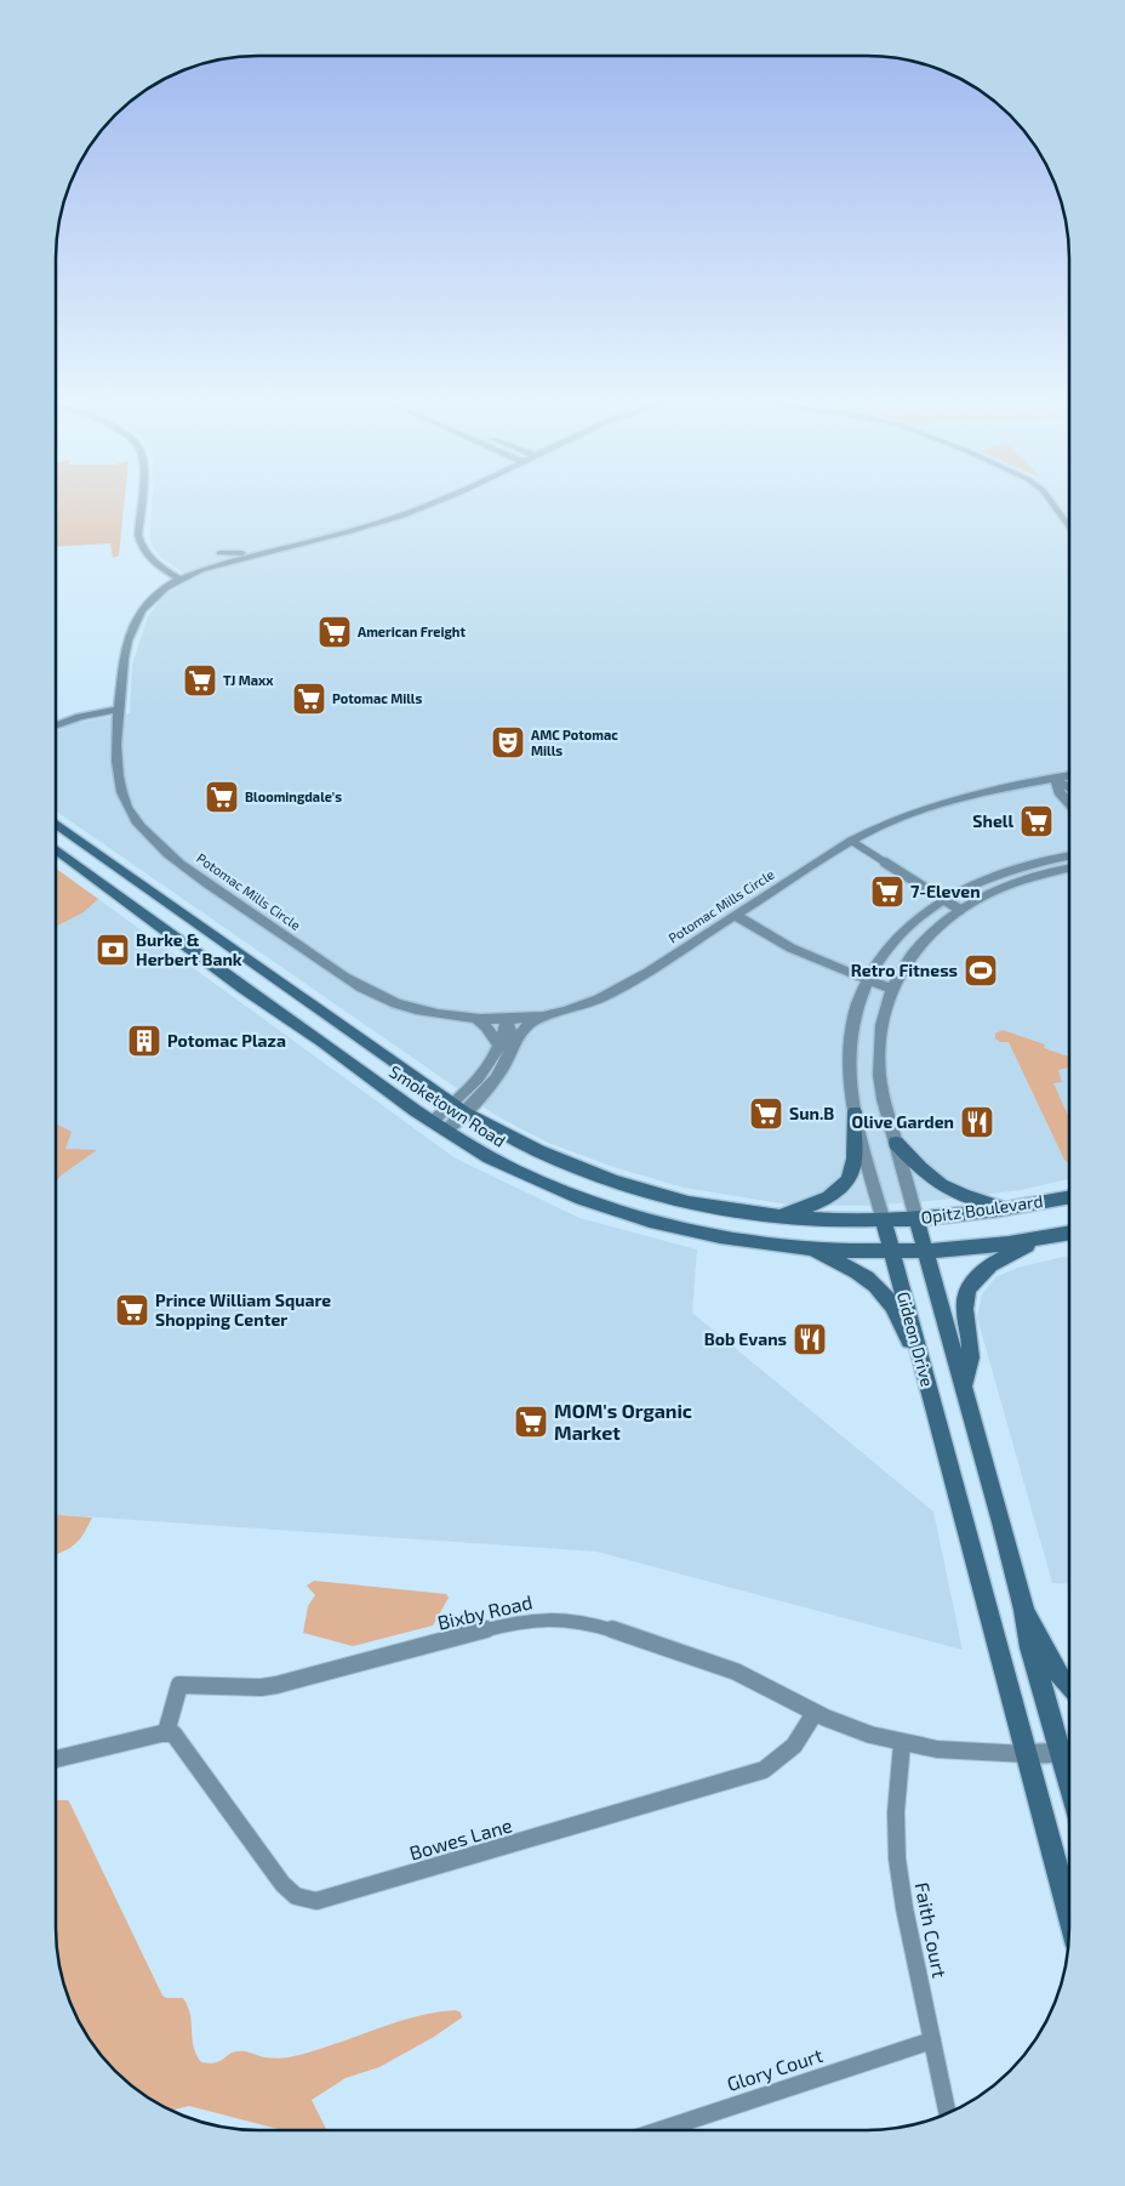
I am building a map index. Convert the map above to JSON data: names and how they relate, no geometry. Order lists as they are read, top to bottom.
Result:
{
  "streets": {
    "main road": ["Smoketown Road", "Opitz Boulevard", "Gideon Drive"],
    "street": [
      "Potomac Mills Circle",
      "Bixby Road",
      "Bowes Lane",
      "Faith Court",
      "Glory Court"
    ]
  },
  "crossings": [
    ["Smoketown Road", "Opitz Boulevard"],
    ["Smoketown Road", "Gideon Drive"],
    ["Opitz Boulevard", "Gideon Drive"],
    ["Gideon Drive", "Bixby Road"],
    ["Bixby Road", "Bowes Lane"],
    ["Bixby Road", "Faith Court"],
    ["Faith Court", "Glory Court"]
  ],
  "places": {
    "supermarket": [
      "American Freight",
      "TJ Maxx",
      "Potomac Mills",
      "Bloomingdale's",
      "Shell",
      "7-Eleven",
      "Sun.B",
      "Prince William Square Shopping Center",
      "MOM's Organic Market"
    ],
    "theatre": ["AMC Potomac Mills"],
    "bank": ["Burke & Herbert Bank"],
    "sports": ["Retro Fitness"],
    "building": ["Potomac Plaza"],
    "restaurant": ["Olive Garden", "Bob Evans"]
  }
}
